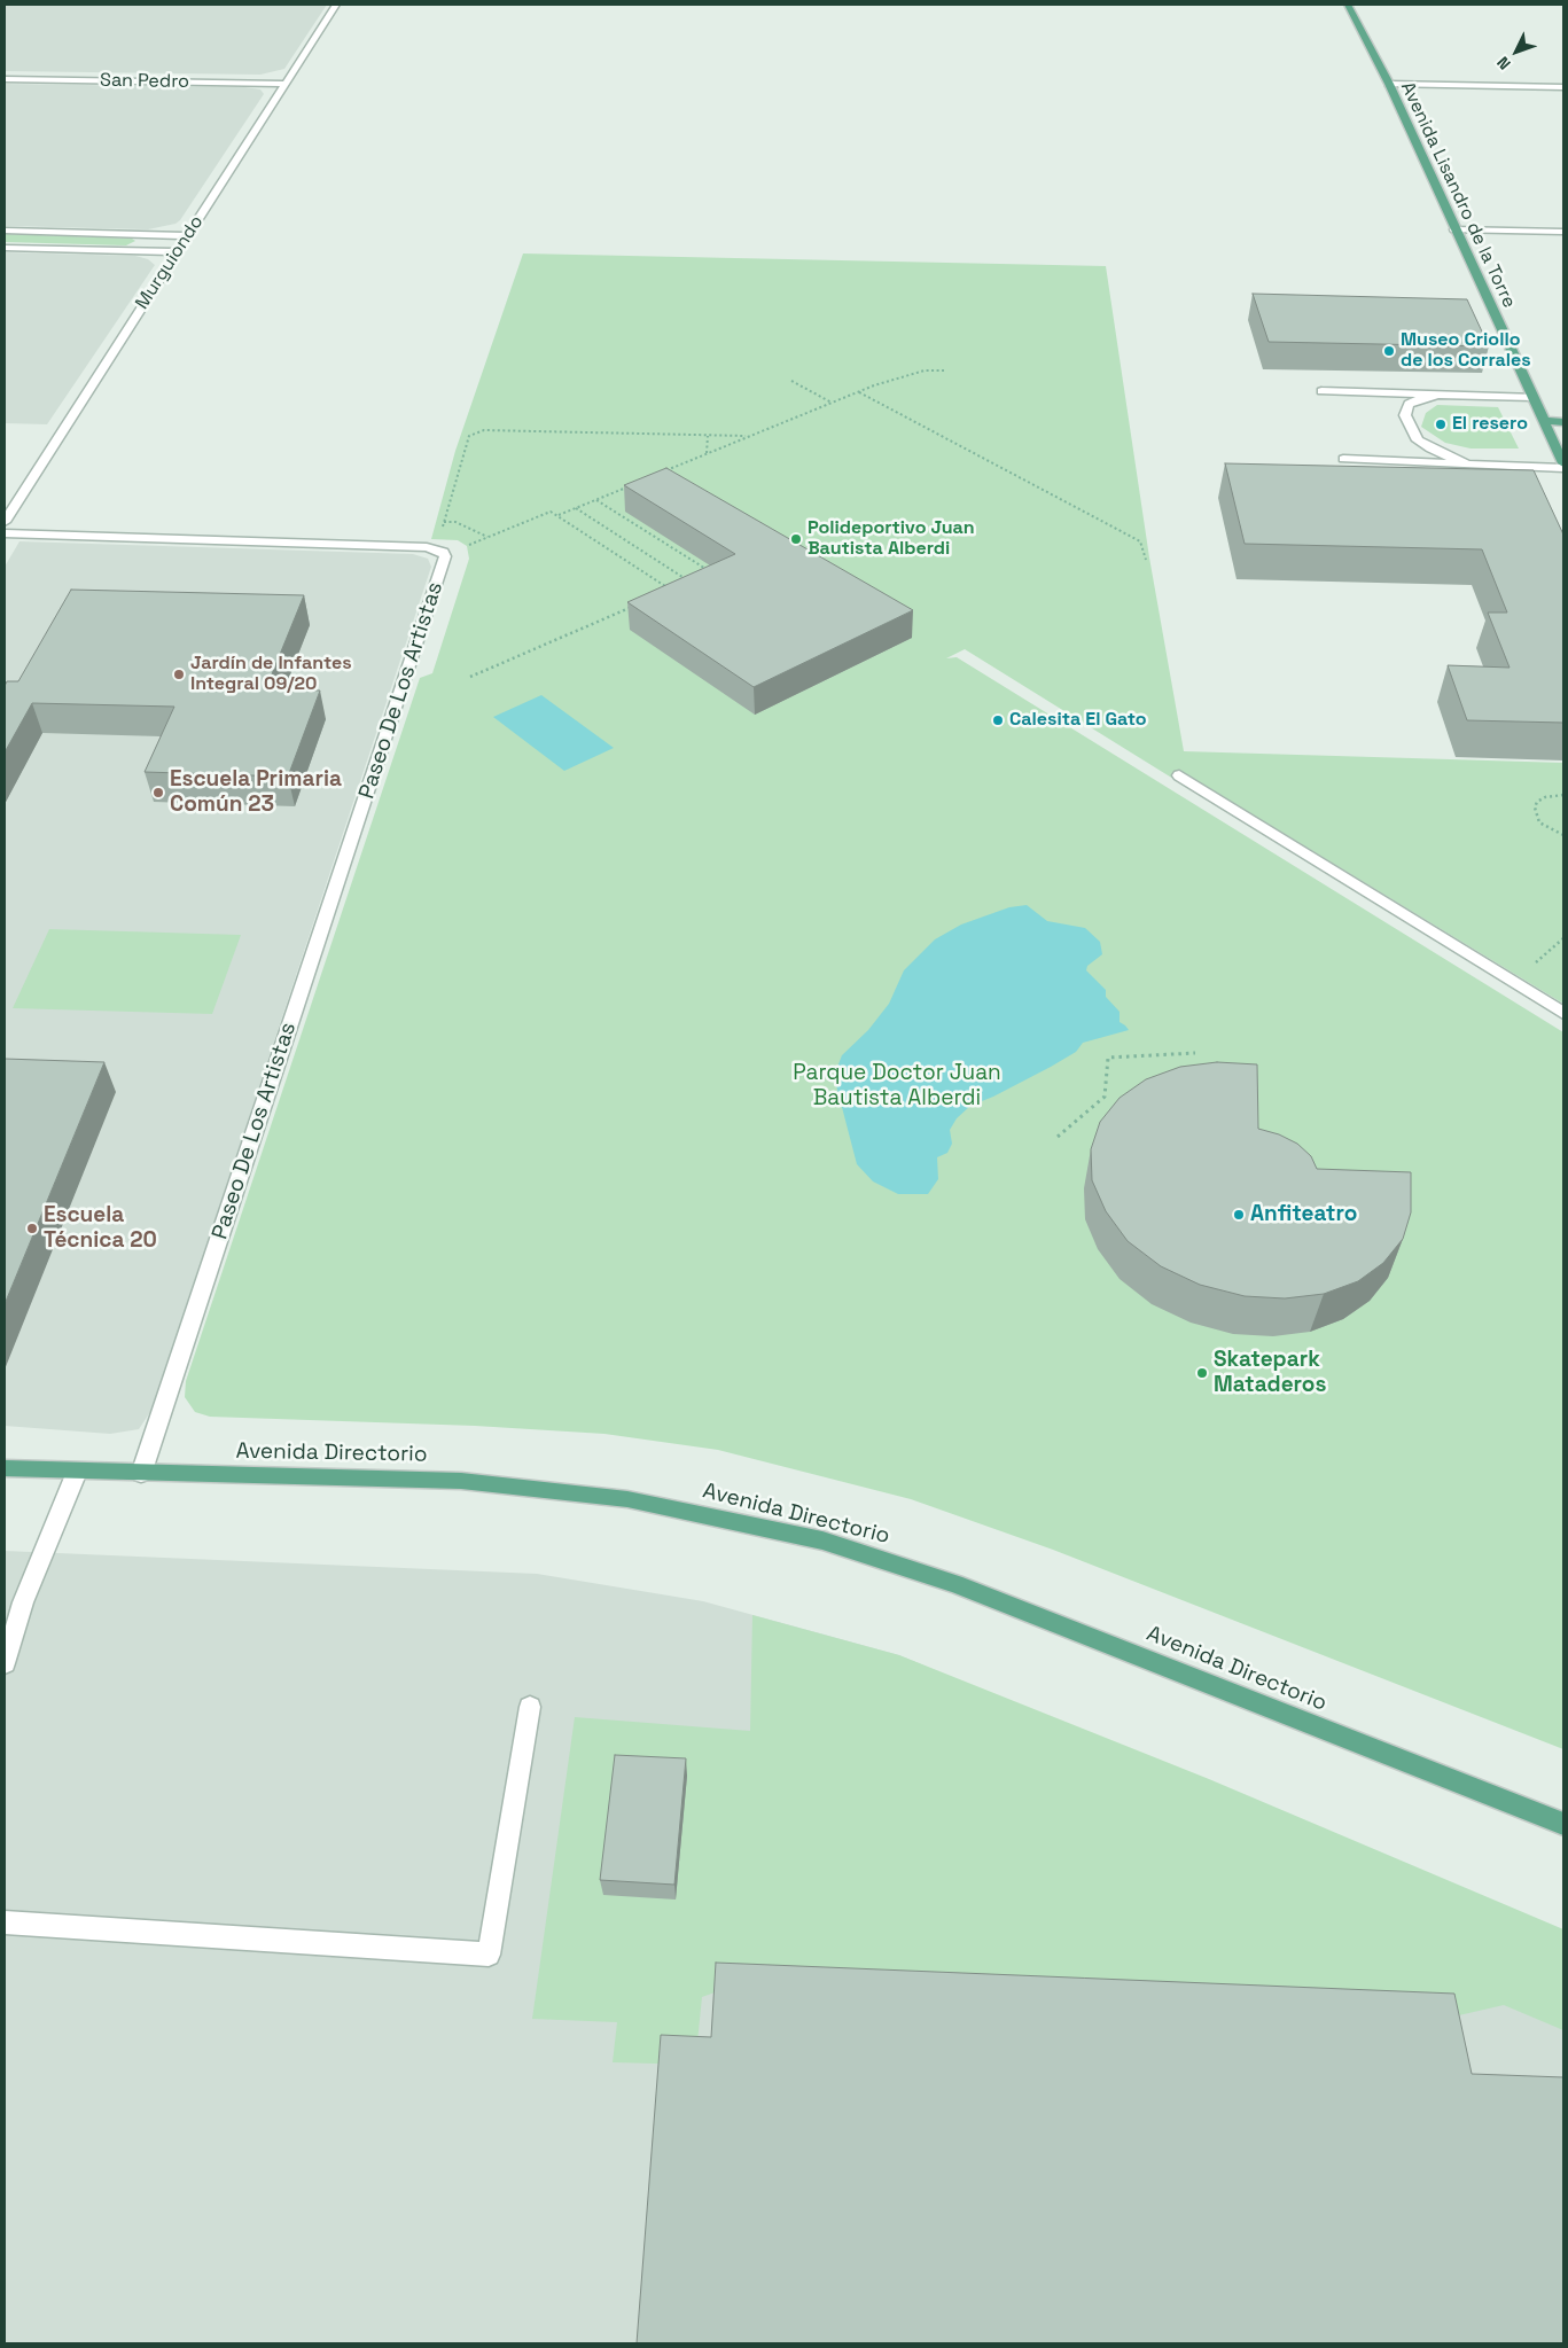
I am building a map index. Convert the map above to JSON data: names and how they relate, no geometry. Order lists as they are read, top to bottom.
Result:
{
  "streets": {
    "main road": ["Avenida Lisandro de la Torre", "Avenida Directorio"],
    "street": ["San Pedro", "Murguiondo", "Paseo De Los Artistas"]
  },
  "crossings": [
    ["San Pedro", "Murguiondo"],
    ["Paseo De Los Artistas", "Avenida Directorio"]
  ],
  "parks": ["Parque Doctor Juan Bautista Alberdi"],
  "places": [
    "Museo Criollo de los Corrales",
    "El resero",
    "Polideportivo Juan Bautista Alberdi",
    "Jardín de Infantes Integral 09/20",
    "Calesita El Gato",
    "Escuela Primaria Común 23",
    "Anfiteatro",
    "Escuela Técnica 20",
    "Skatepark Mataderos"
  ],
  "north": "bottom left"
}
